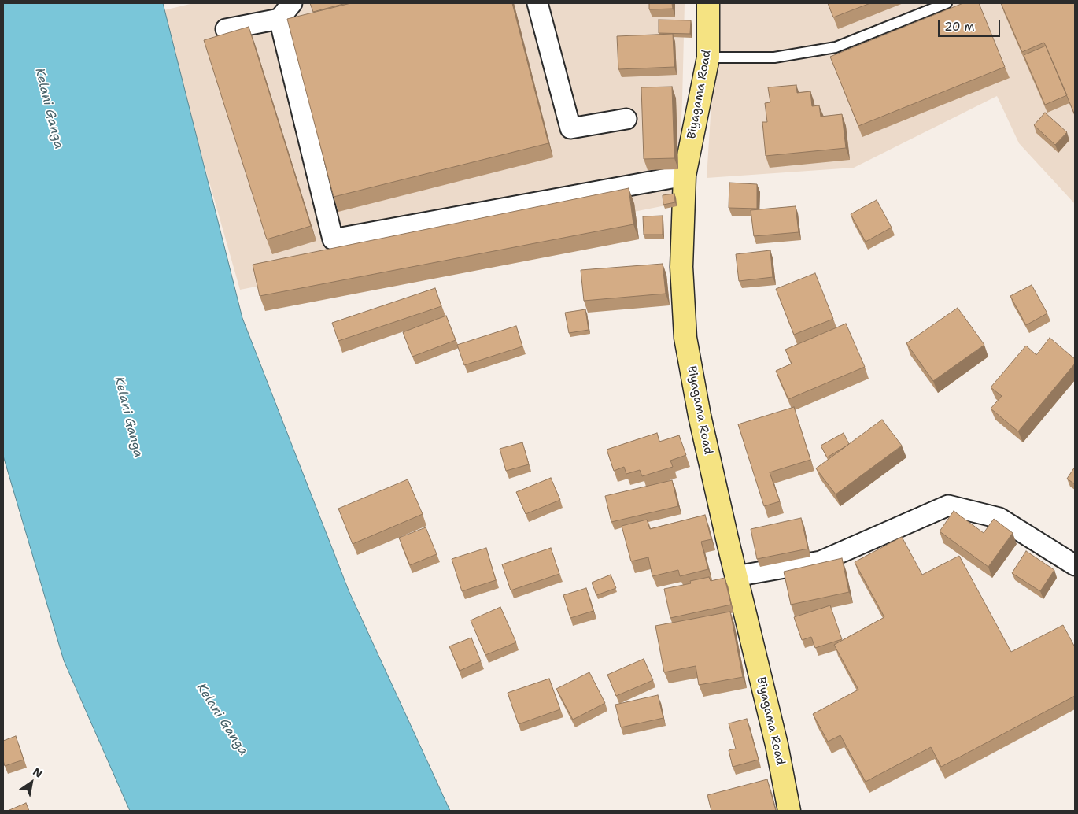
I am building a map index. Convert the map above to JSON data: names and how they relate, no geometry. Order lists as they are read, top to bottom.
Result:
{
  "streets": {
    "main road": ["Biyagama Road"]
  },
  "water": ["Kelani Ganga"],
  "scale_bar": "20 m",
  "north": "top right"
}
